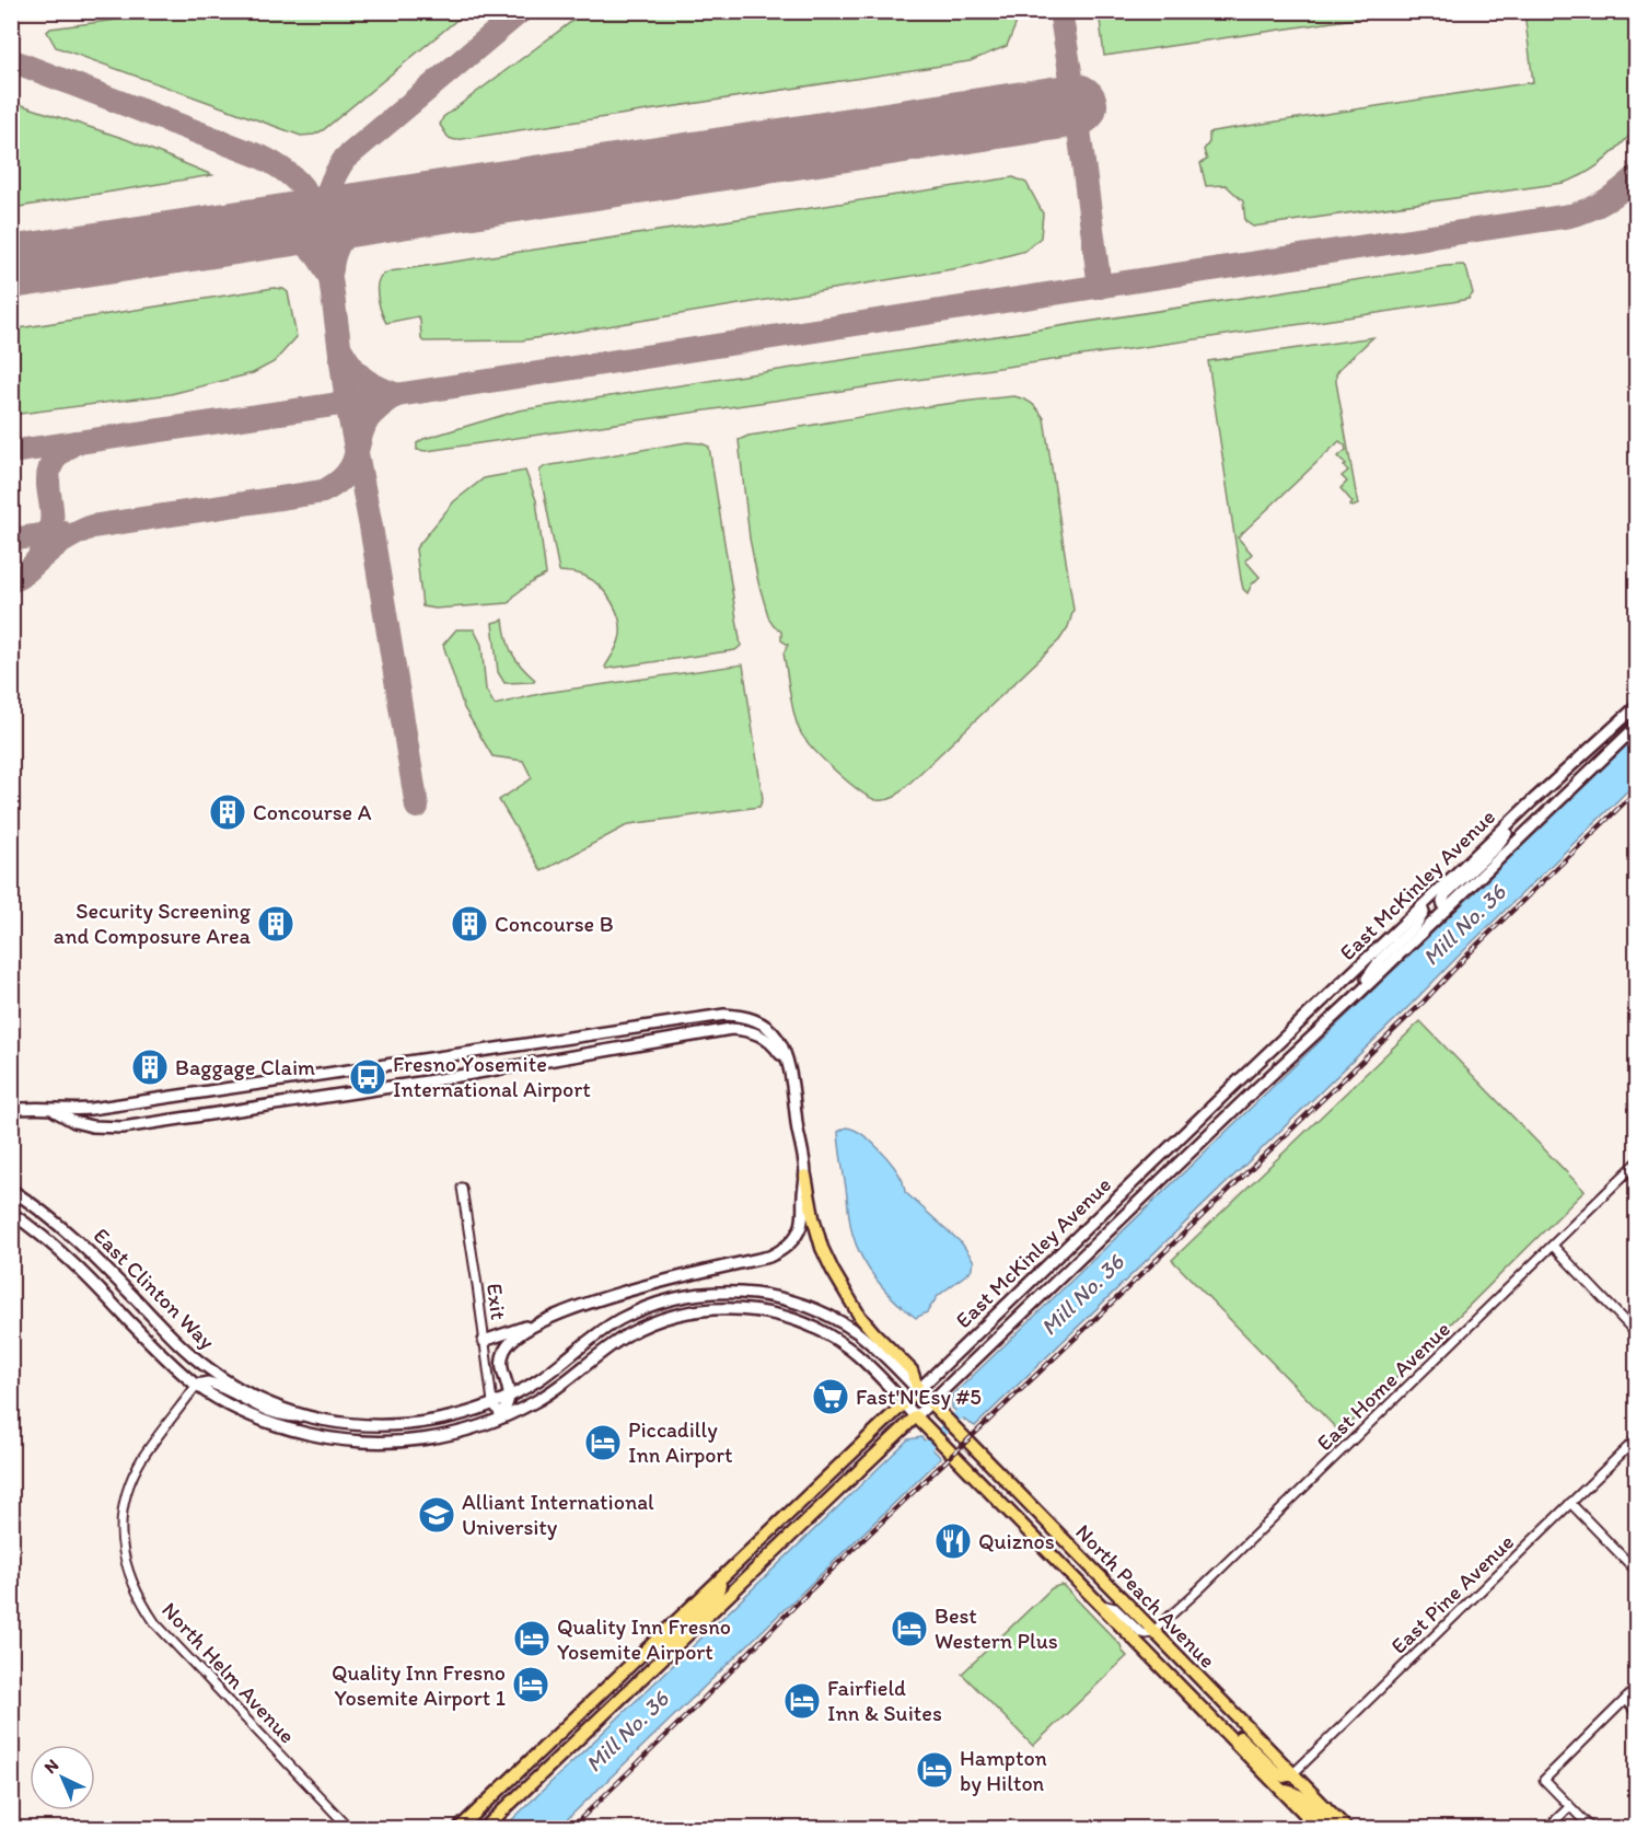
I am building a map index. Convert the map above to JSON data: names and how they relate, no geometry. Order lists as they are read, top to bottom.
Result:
{
  "streets": {
    "main road": ["East McKinley Avenue", "East Clinton Way", "North Peach Avenue"],
    "street": [
      "Exit",
      "East Home Avenue",
      "East Pine Avenue",
      "North Helm Avenue"
    ]
  },
  "crossings": [
    ["East McKinley Avenue", "East Clinton Way"],
    ["East McKinley Avenue", "North Peach Avenue"],
    ["East Clinton Way", "Exit"],
    ["East Clinton Way", "North Peach Avenue"],
    ["East Clinton Way", "North Helm Avenue"],
    ["East Home Avenue", "North Peach Avenue"],
    ["East Pine Avenue", "North Peach Avenue"]
  ],
  "water": ["Mill No. 36"],
  "places": {
    "building": [
      "Concourse A",
      "Security Screening and Composure Area",
      "Concourse B",
      "Baggage Claim"
    ],
    "bus stop": ["Fresno Yosemite International Airport"],
    "supermarket": ["Fast'N'Esy #5"],
    "hotel": [
      "Piccadilly Inn Airport",
      "Best Western Plus",
      "Quality Inn Fresno Yosemite Airport",
      "Quality Inn Fresno Yosemite Airport 1",
      "Fairfield Inn & Suites",
      "Hampton by Hilton"
    ],
    "school or university": ["Alliant International University"],
    "restaurant": ["Quiznos"]
  },
  "north": "top left"
}
